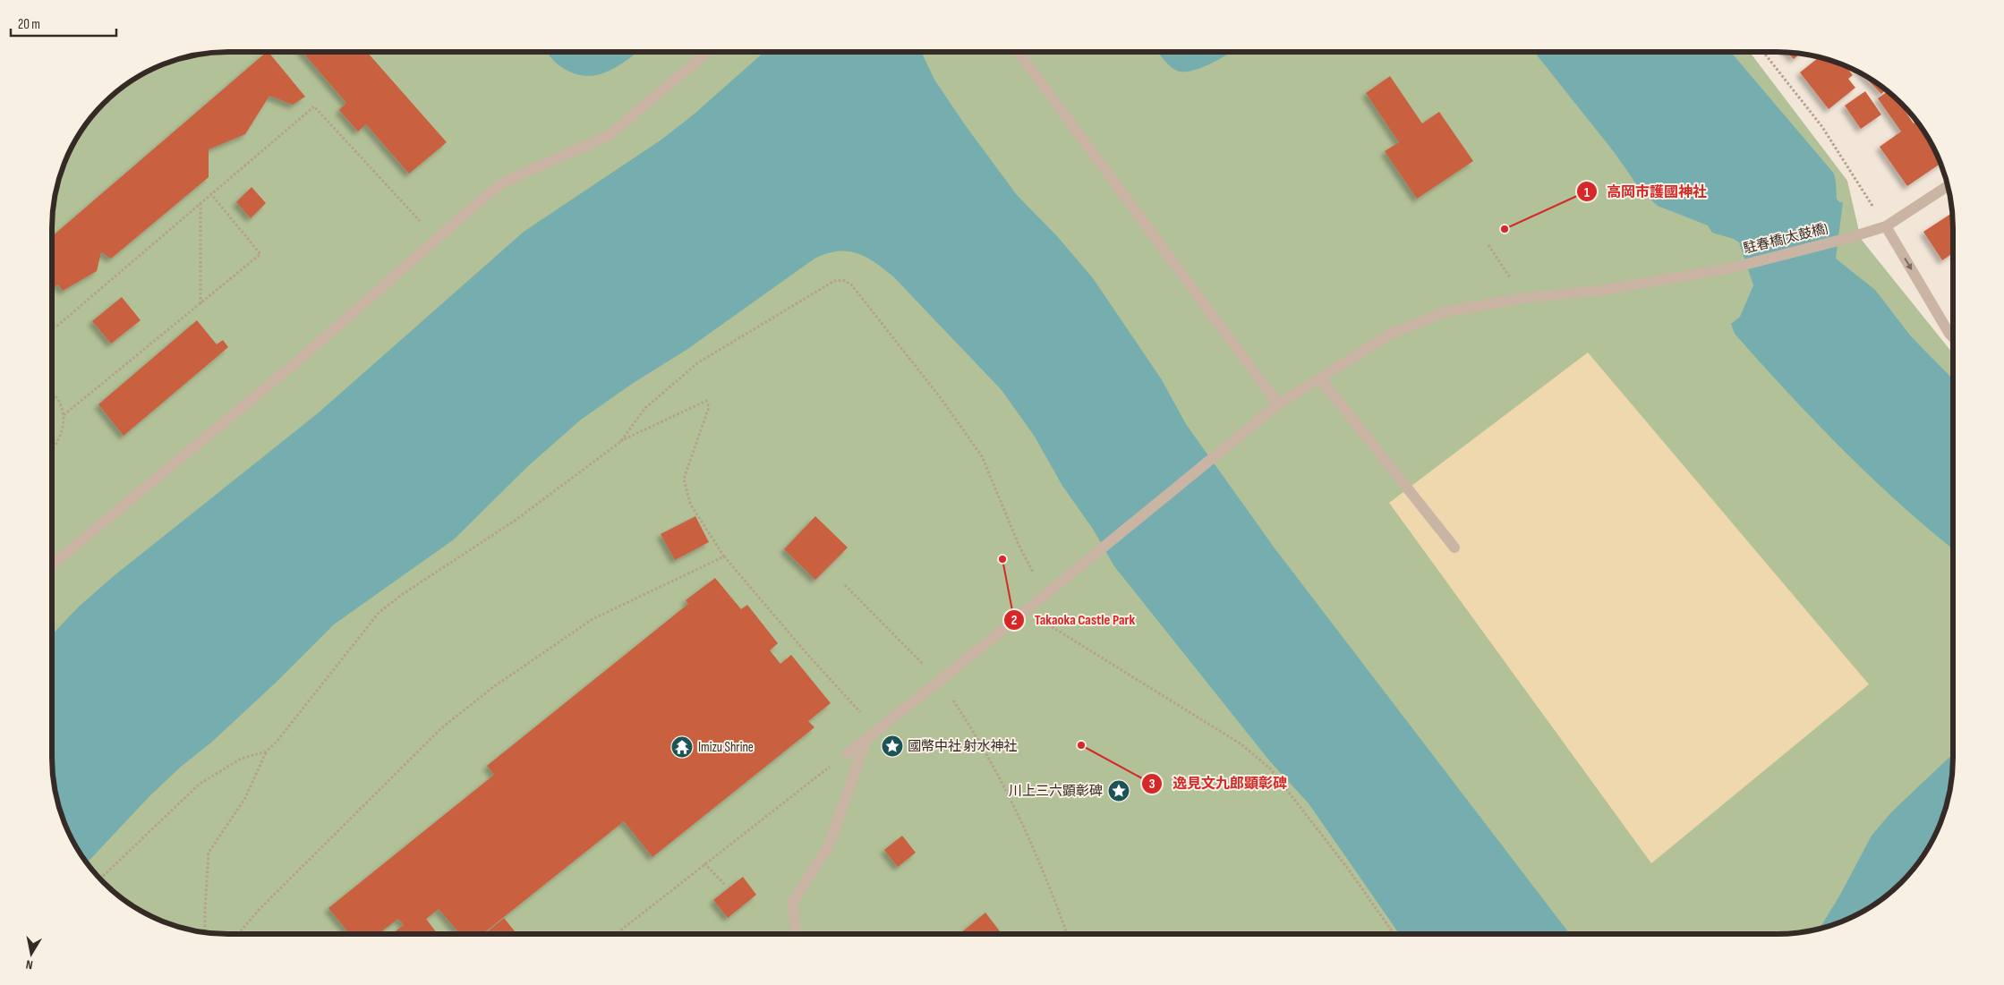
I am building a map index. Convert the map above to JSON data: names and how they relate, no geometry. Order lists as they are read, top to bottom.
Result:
{
  "streets": {
    "street": ["駐春橋(太鼓橋)"]
  },
  "places": {
    "other": ["高岡市護國神社", "Takaoka Castle Park", "逸見文九郎顕彰碑"],
    "place": ["國幣中社 射水神社", "川上三六顕彰碑"],
    "temple": ["Imizu Shrine"]
  },
  "scale_bar": "20 m",
  "north": "bottom"
}
